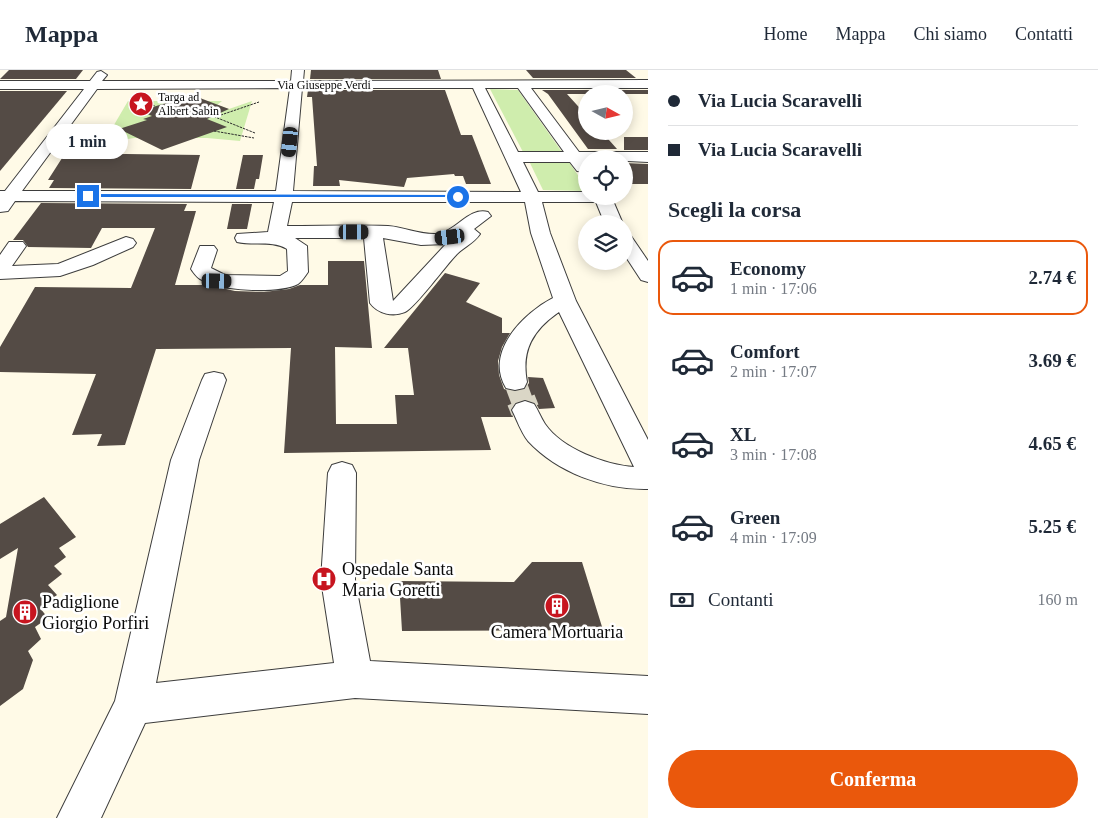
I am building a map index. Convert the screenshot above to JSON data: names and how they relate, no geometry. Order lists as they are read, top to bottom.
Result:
{
  "streets": {
    "street": ["Via Giuseppe Verdi"]
  },
  "places": {
    "place": ["Targa ad Albert Sabin"],
    "hospital": ["Ospedale Santa Maria Goretti"],
    "building": ["Camera Mortuaria", "Padiglione Giorgio Porfiri"]
  },
  "north": "right",
  "page": {
    "header": "Mappa",
    "nav": [
      "Home",
      "Mappa",
      "Chi siamo",
      "Contatti"
    ],
    "banner": ["Via Lucia Scaravelli", "Via Lucia Scaravelli"],
    "bubble": "1 min",
    "heading": "Scegli la corsa",
    "list": [
      {
        "name": "Economy",
        "note": "1 min · 17:06",
        "value": "2.74 €"
      },
      {
        "name": "Comfort",
        "note": "2 min · 17:07",
        "value": "3.69 €"
      },
      {
        "name": "XL",
        "note": "3 min · 17:08",
        "value": "4.65 €"
      },
      {
        "name": "Green",
        "note": "4 min · 17:09",
        "value": "5.25 €"
      }
    ],
    "pay": ["Contanti", "160 m"],
    "buttons": "Conferma"
  }
}
